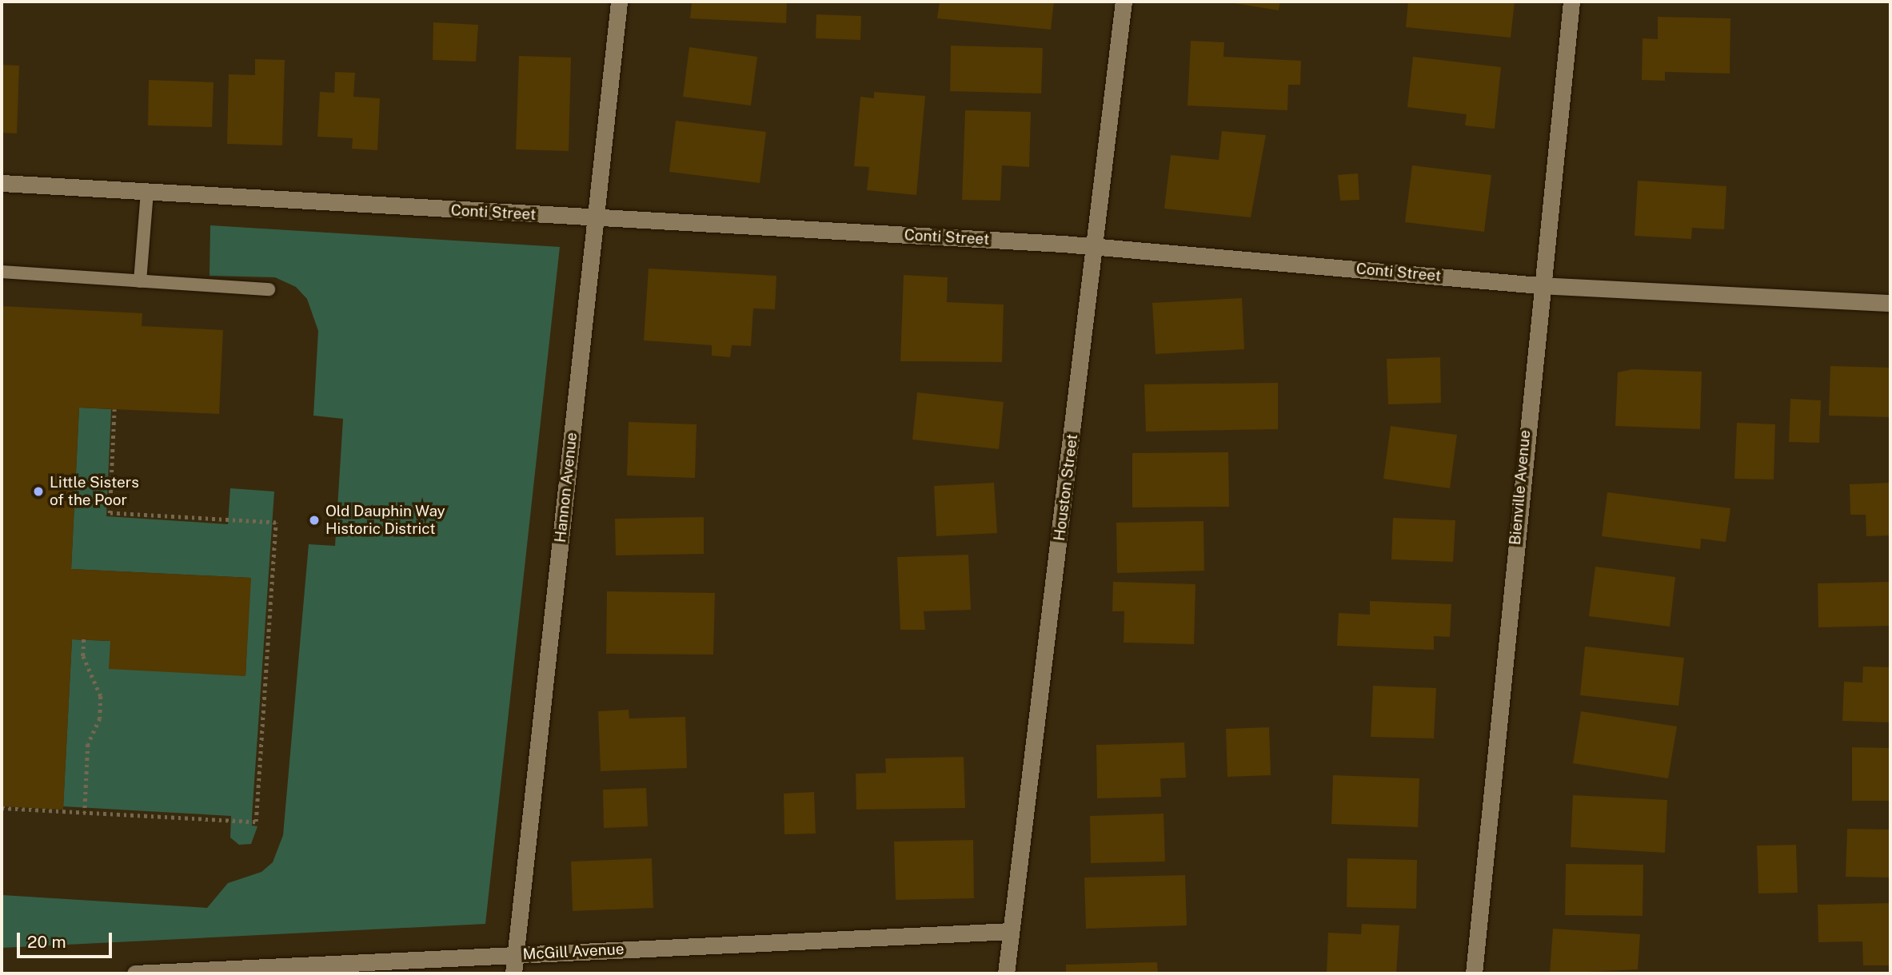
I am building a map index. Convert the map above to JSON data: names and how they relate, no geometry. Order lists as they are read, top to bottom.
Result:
{
  "streets": {
    "street": [
      "Conti Street",
      "Hannon Avenue",
      "Houston Street",
      "Bienville Avenue",
      "McGill Avenue"
    ]
  },
  "crossings": [
    ["Conti Street", "Hannon Avenue"],
    ["Conti Street", "Houston Street"],
    ["Conti Street", "Bienville Avenue"],
    ["Hannon Avenue", "McGill Avenue"],
    ["Houston Street", "McGill Avenue"]
  ],
  "places": ["Little Sisters of the Poor", "Old Dauphin Way Historic District"],
  "scale_bar": "20 m"
}
